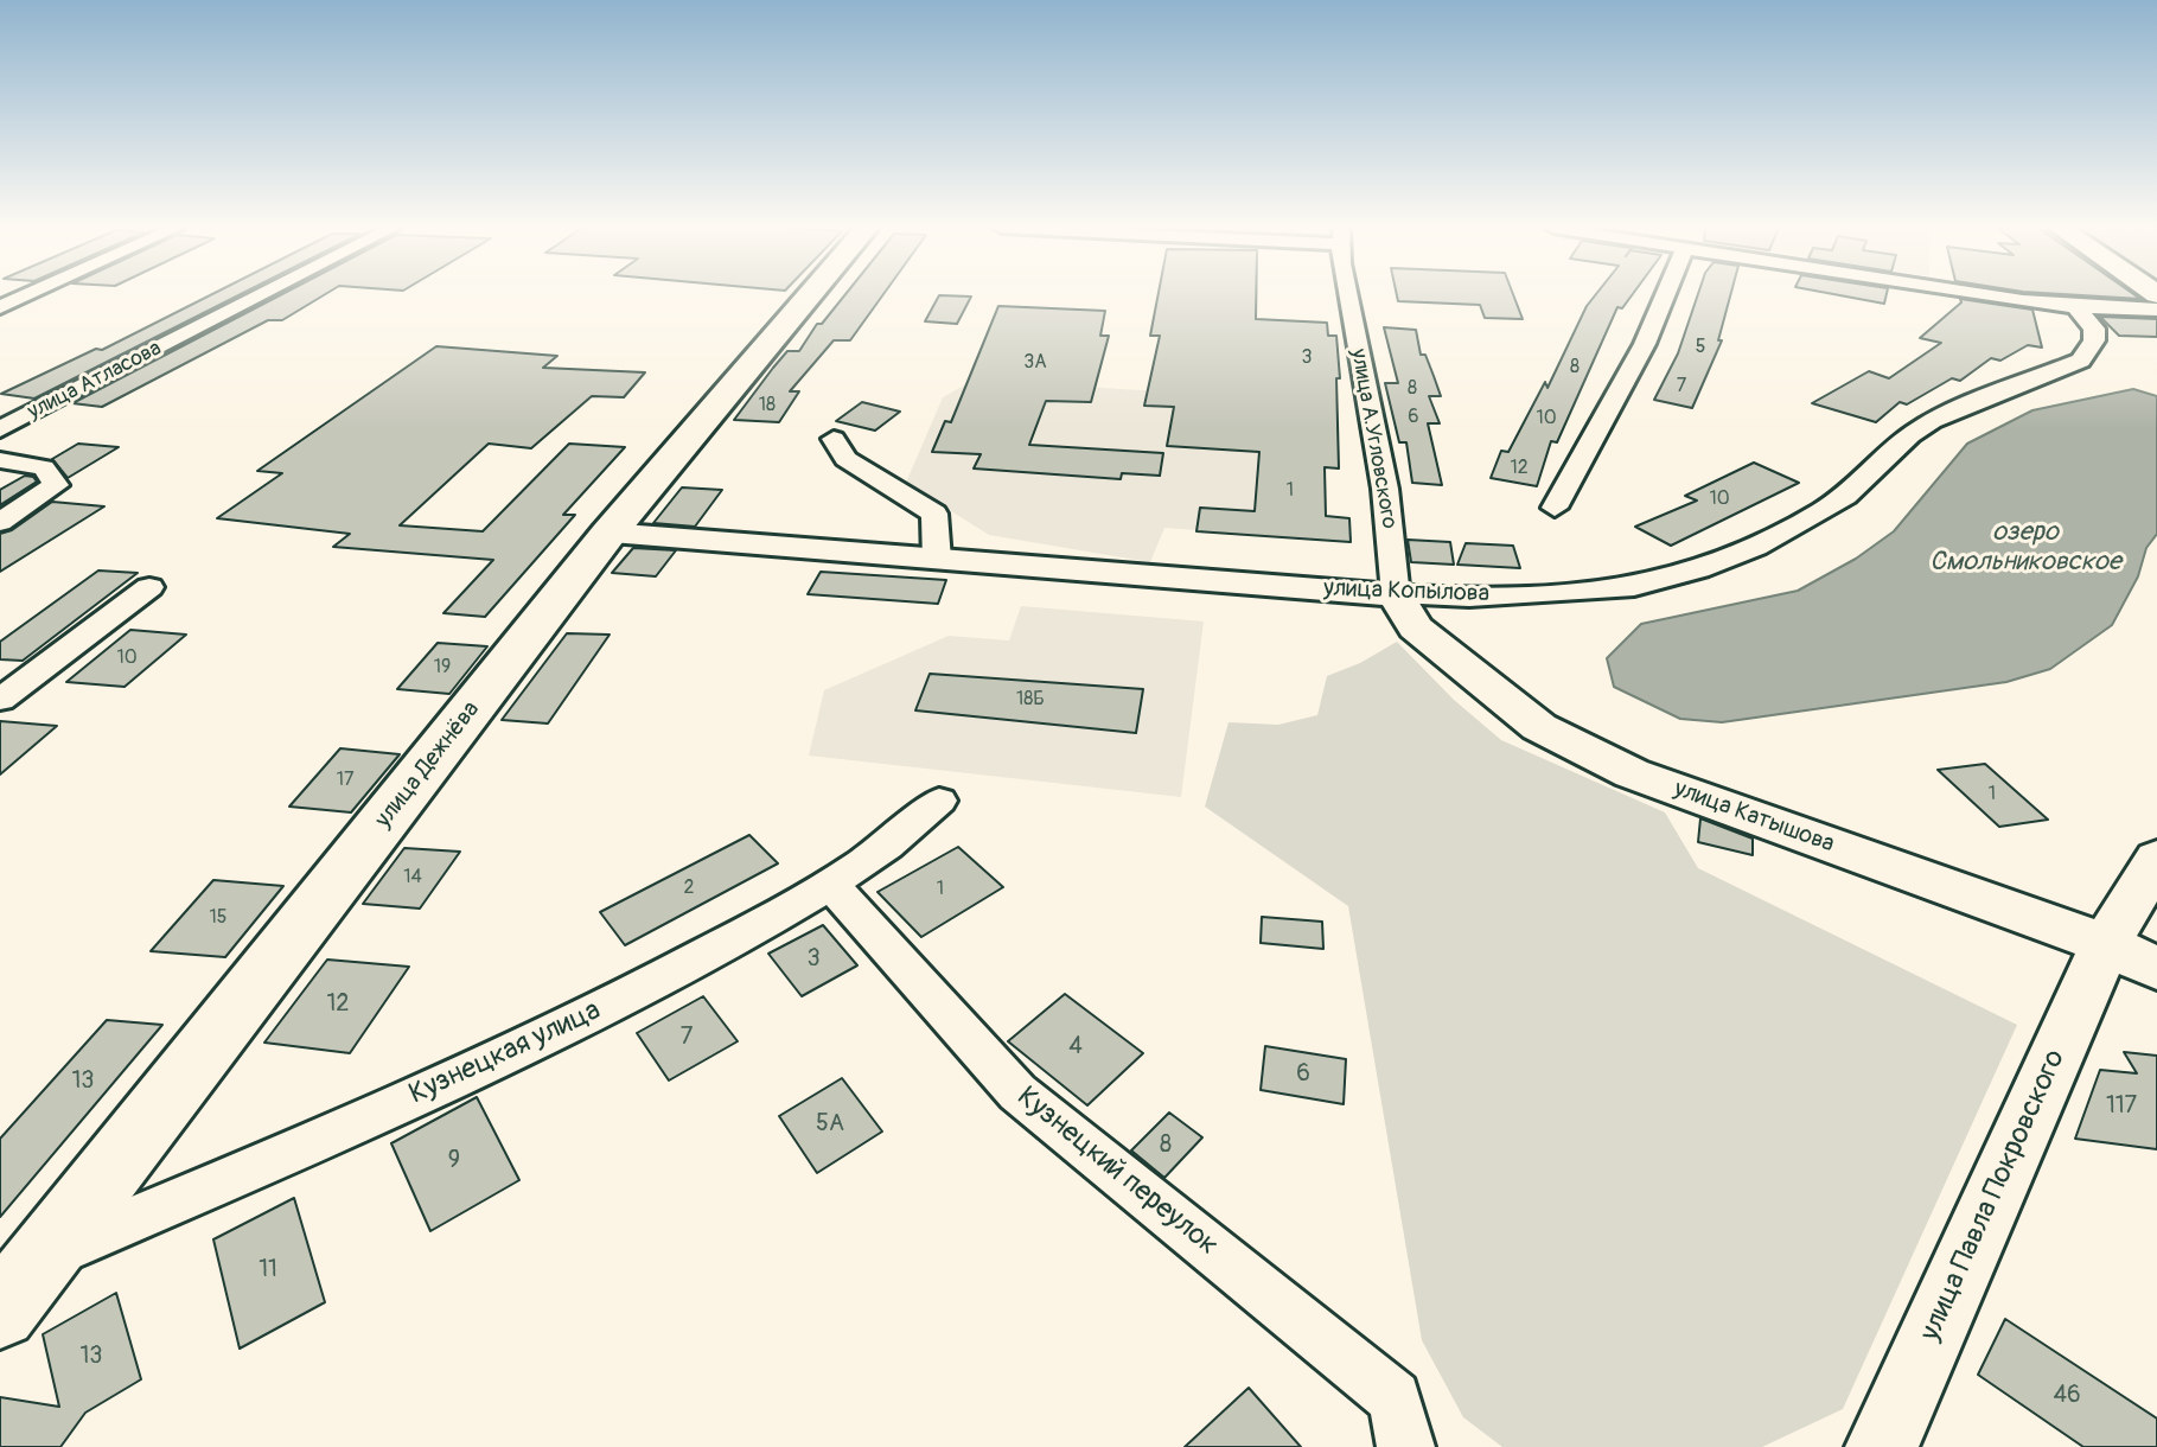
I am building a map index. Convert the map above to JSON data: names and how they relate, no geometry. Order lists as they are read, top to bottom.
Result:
{
  "streets": {
    "main road": ["улица Дежнёва"],
    "street": [
      "улица Атласова",
      "улица А.Угловского",
      "улица Копылова",
      "улица Катышова",
      "Кузнецкая улица",
      "Кузнецкий переулок",
      "улица Павла Покровского"
    ]
  },
  "crossings": [
    ["улица А.Угловского", "улица Копылова"],
    ["улица А.Угловского", "улица Катышова"],
    ["улица Копылова", "улица Дежнёва"],
    ["улица Копылова", "улица Катышова"],
    ["улица Дежнёва", "Кузнецкая улица"],
    ["улица Катышова", "улица Павла Покровского"],
    ["Кузнецкая улица", "Кузнецкий переулок"]
  ],
  "water": ["озеро Смольниковское"],
  "house_numbers": [
    "5",
    "3",
    "3А",
    "8",
    "7",
    "8",
    "18",
    "6",
    "10",
    "12",
    "1",
    "10",
    "10",
    "19",
    "18Б",
    "17",
    "1",
    "14",
    "2",
    "1",
    "15",
    "3",
    "12",
    "7",
    "4",
    "6",
    "13",
    "117",
    "5А",
    "8",
    "9",
    "11",
    "13",
    "46"
  ]
}
